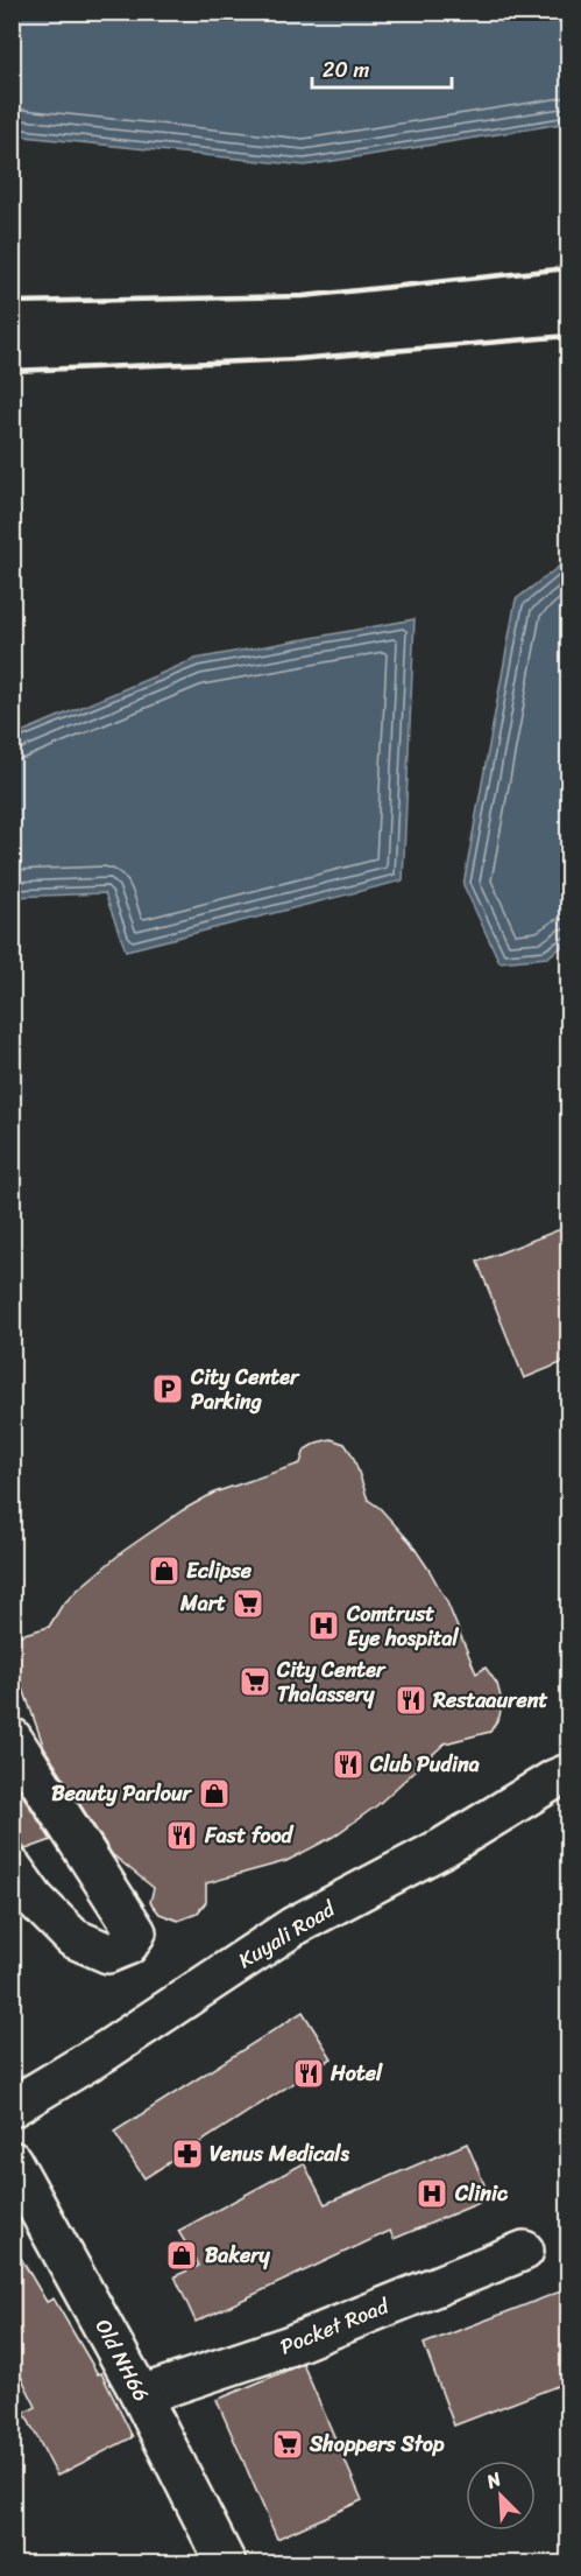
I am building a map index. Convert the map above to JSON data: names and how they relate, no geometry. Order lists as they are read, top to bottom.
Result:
{
  "streets": {
    "main road": ["Kuyali Road", "Pocket Road", "Old NH66"]
  },
  "crossings": [
    ["Pocket Road", "Old NH66"]
  ],
  "places": {
    "parking": ["City Center Parking"],
    "shop": ["Eclipse", "Beauty Parlour", "Bakery"],
    "supermarket": ["Mart", "City Center Thalassery", "Shoppers Stop"],
    "hospital": ["Comtrust Eye hospital", "Clinic"],
    "restaurant": [
      "Restaaurent",
      "Club Pudina",
      "Fast food",
      "Hotel"
    ],
    "pharmacy": ["Venus Medicals"]
  },
  "scale_bar": "20 m",
  "north": "top left"
}
